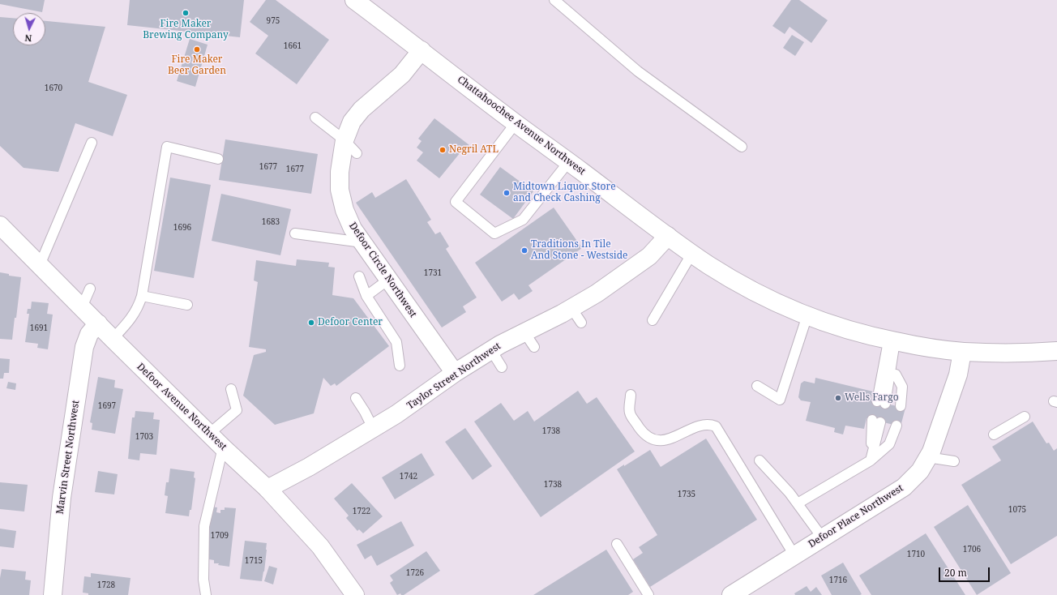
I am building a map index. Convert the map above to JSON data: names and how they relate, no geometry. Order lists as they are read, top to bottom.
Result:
{
  "streets": {
    "street": [
      "Chattahoochee Avenue Northwest",
      "Defoor Circle Northwest",
      "Taylor Street Northwest",
      "Defoor Avenue Northwest",
      "Marvin Street Northwest",
      "Defoor Place Northwest"
    ]
  },
  "crossings": [
    ["Chattahoochee Avenue Northwest", "Defoor Circle Northwest"],
    ["Chattahoochee Avenue Northwest", "Taylor Street Northwest"],
    ["Chattahoochee Avenue Northwest", "Defoor Place Northwest"],
    ["Defoor Circle Northwest", "Taylor Street Northwest"],
    ["Taylor Street Northwest", "Defoor Avenue Northwest"],
    ["Defoor Avenue Northwest", "Marvin Street Northwest"]
  ],
  "places": [
    "Fire Maker Brewing Company",
    "Fire Maker Beer Garden",
    "Negril ATL",
    "Midtown Liquor Store and Check Cashing",
    "Traditions In Tile And Stone - Westside",
    "Defoor Center",
    "Wells Fargo"
  ],
  "house_numbers": [
    "975",
    "1661",
    "1670",
    "1677",
    "1677",
    "1683",
    "1696",
    "1731",
    "1691",
    "1697",
    "1738",
    "1703",
    "1742",
    "1738",
    "1735",
    "1075",
    "1722",
    "1709",
    "1706",
    "1710",
    "1715",
    "1726",
    "1716",
    "1728"
  ],
  "scale_bar": "20 m",
  "north": "bottom"
}
